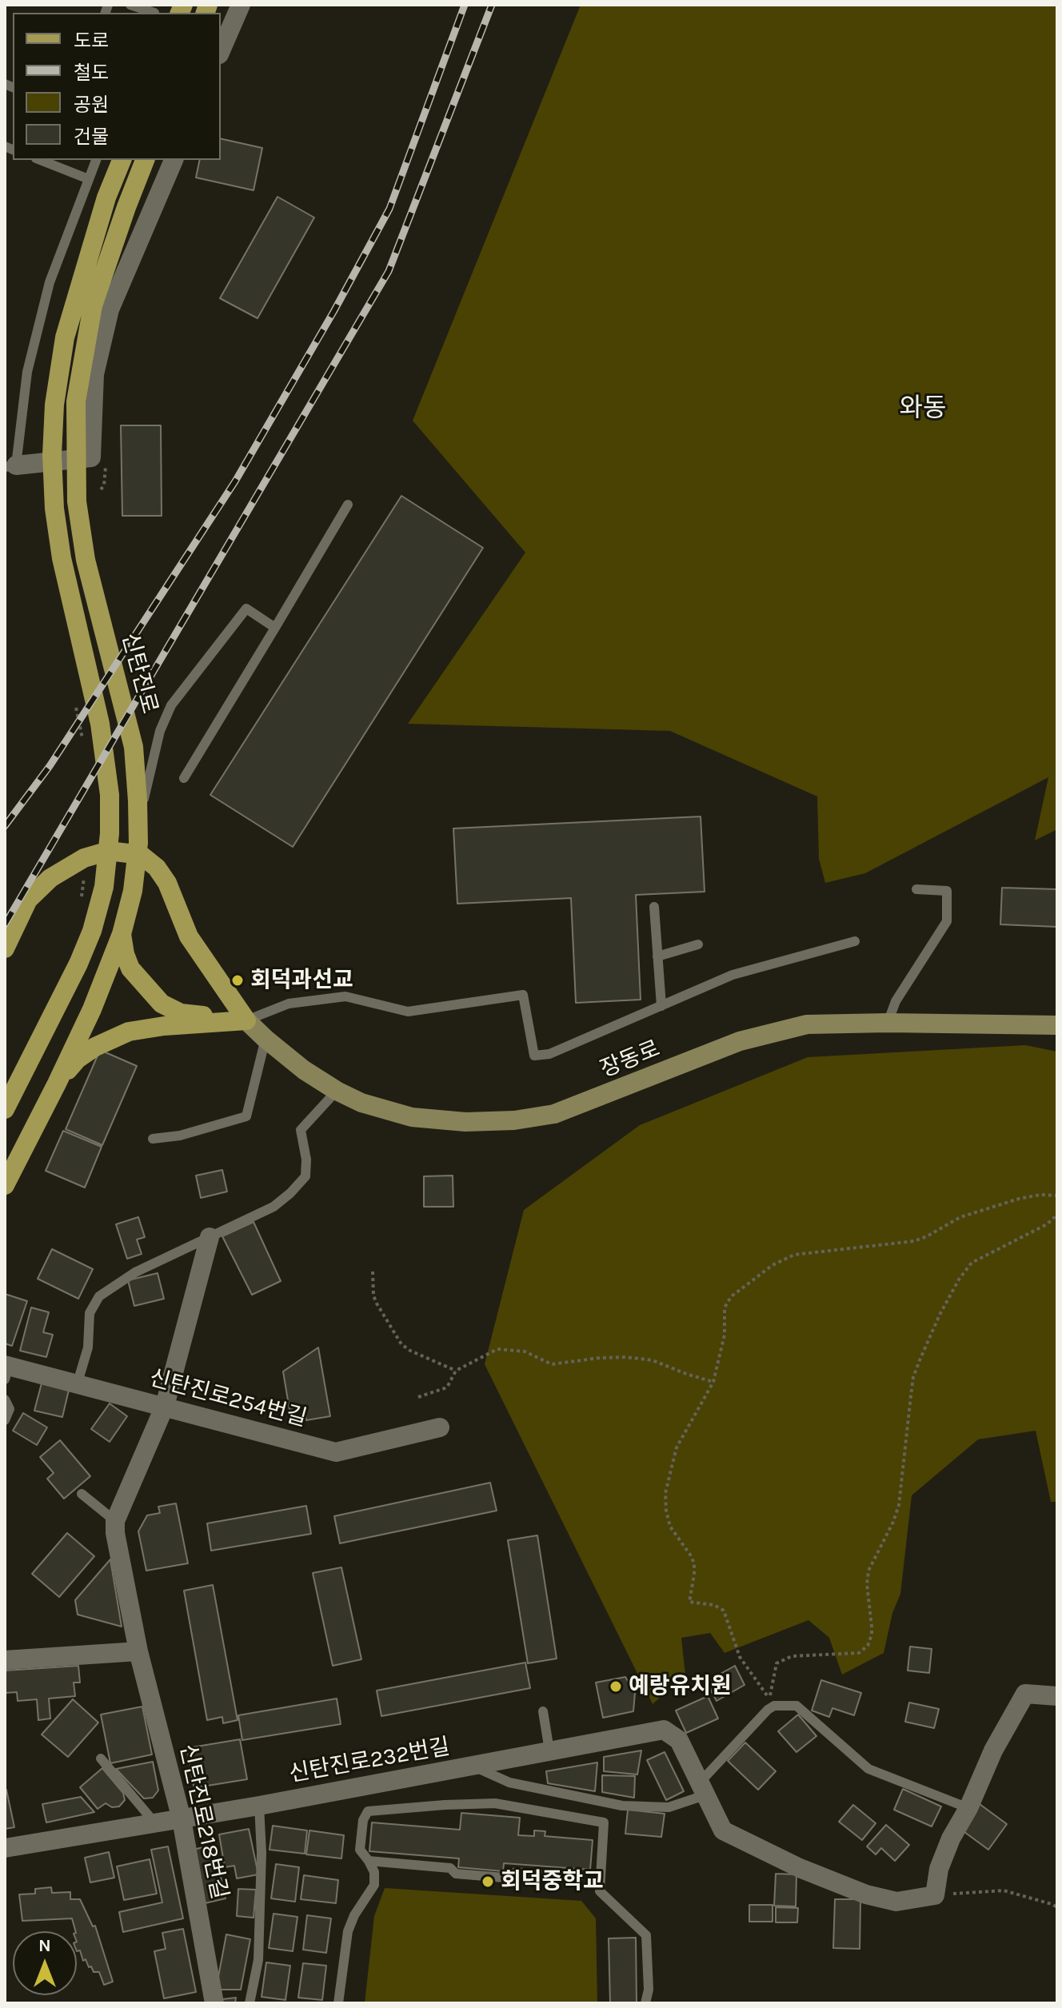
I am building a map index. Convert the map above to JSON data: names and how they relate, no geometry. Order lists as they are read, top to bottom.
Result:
{
  "streets": {
    "main road": ["신탄진로"],
    "street": [
      "장동로",
      "신탄진로254번길",
      "신탄진로232번길",
      "신탄진로218번길"
    ]
  },
  "crossings": [
    ["신탄진로232번길", "신탄진로218번길"]
  ],
  "districts": ["와동"],
  "places": ["회덕과선교", "예랑유치원", "회덕중학교"],
  "legend": [
    "도로",
    "철도",
    "공원",
    "건물"
  ],
  "north": "top"
}
